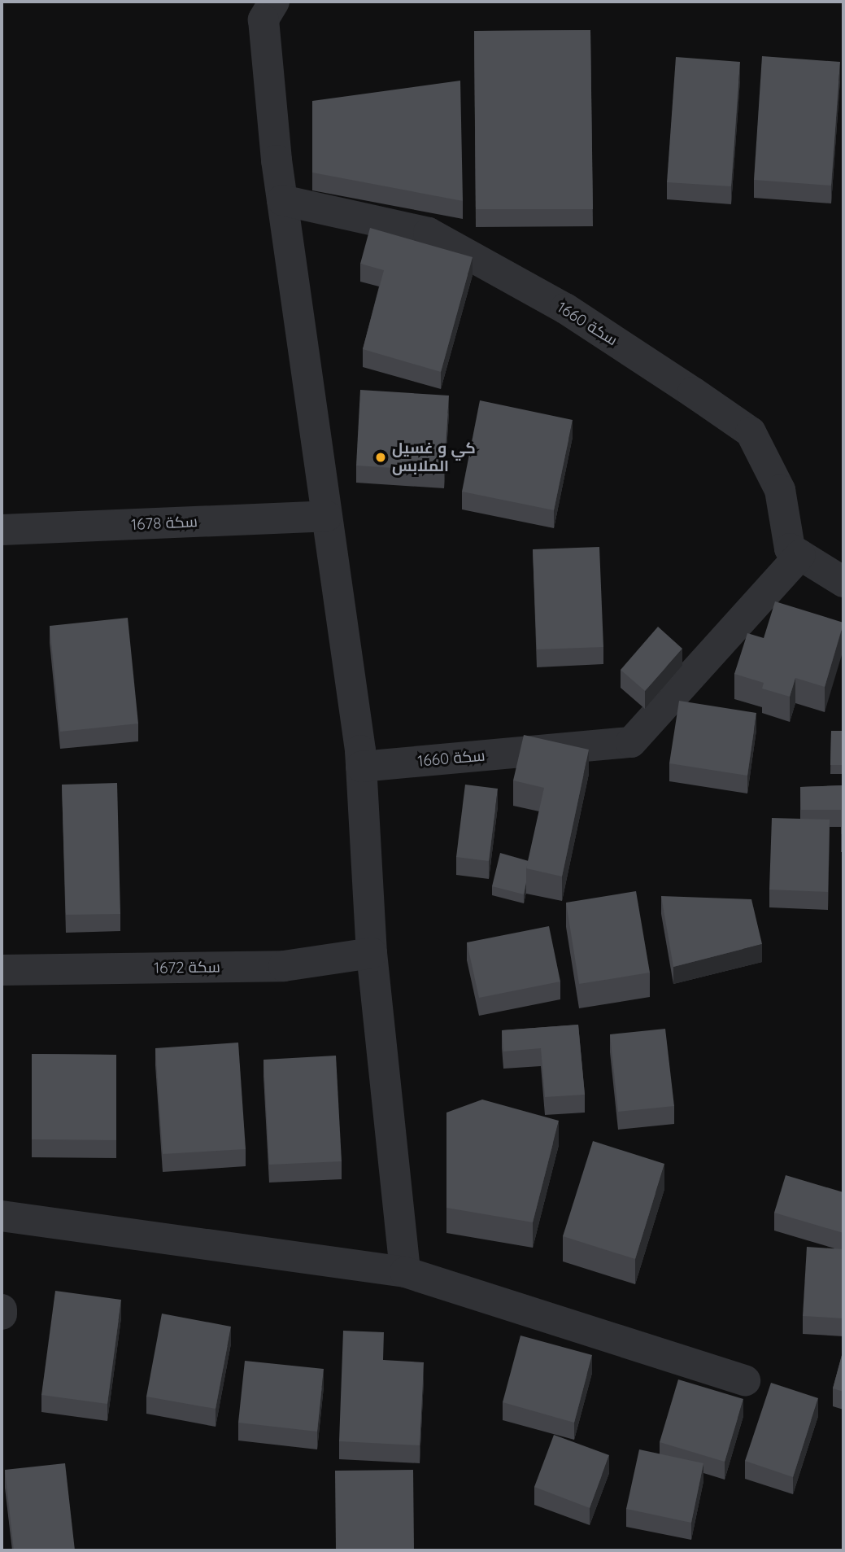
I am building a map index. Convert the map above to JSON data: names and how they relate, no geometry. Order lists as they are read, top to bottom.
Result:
{
  "streets": {
    "street": ["سكة 1660", "سكة 1678", "سكة 1672"]
  },
  "places": ["كي و غسيل الملابس"]
}
